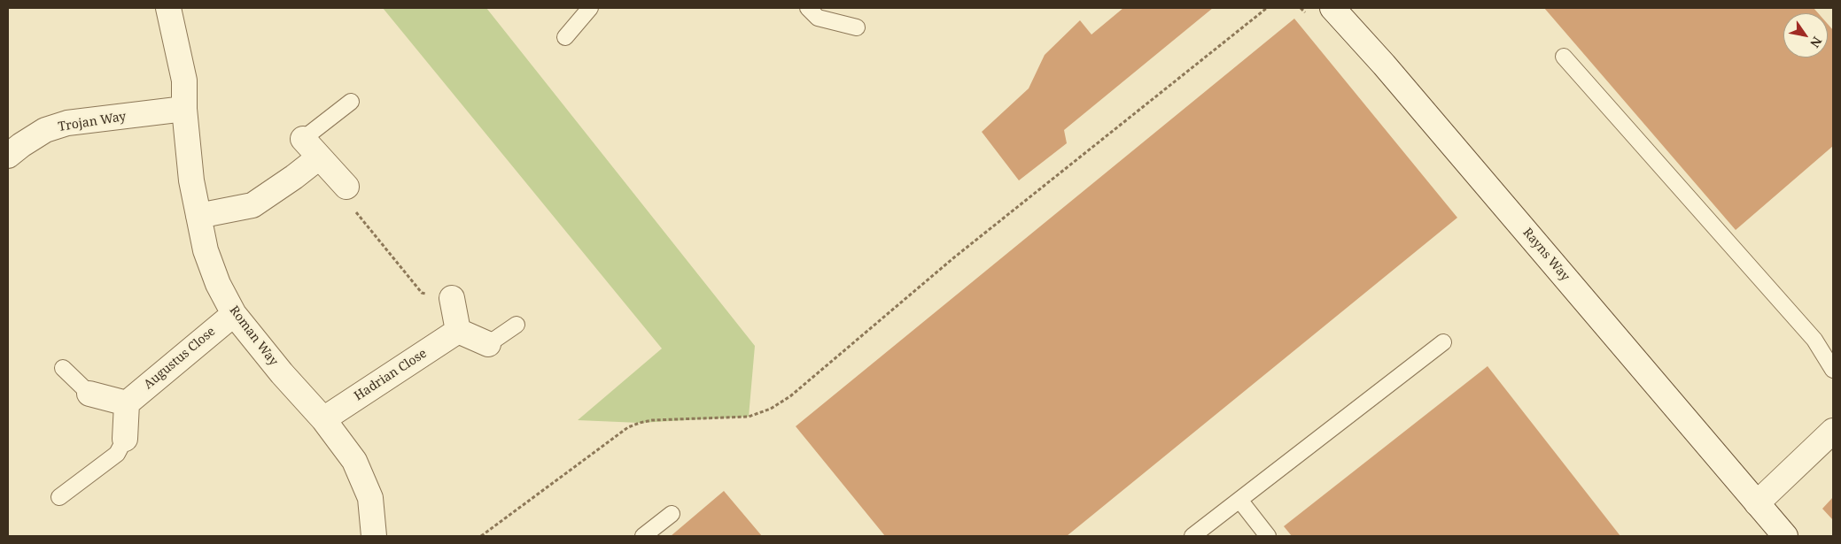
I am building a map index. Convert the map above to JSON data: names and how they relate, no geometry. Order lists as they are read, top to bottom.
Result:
{
  "streets": {
    "street": [
      "Trojan Way",
      "Rayns Way",
      "Roman Way",
      "Augustus Close",
      "Hadrian Close"
    ]
  },
  "crossings": [
    ["Trojan Way", "Roman Way"],
    ["Roman Way", "Augustus Close"],
    ["Roman Way", "Hadrian Close"]
  ],
  "north": "bottom right"
}
